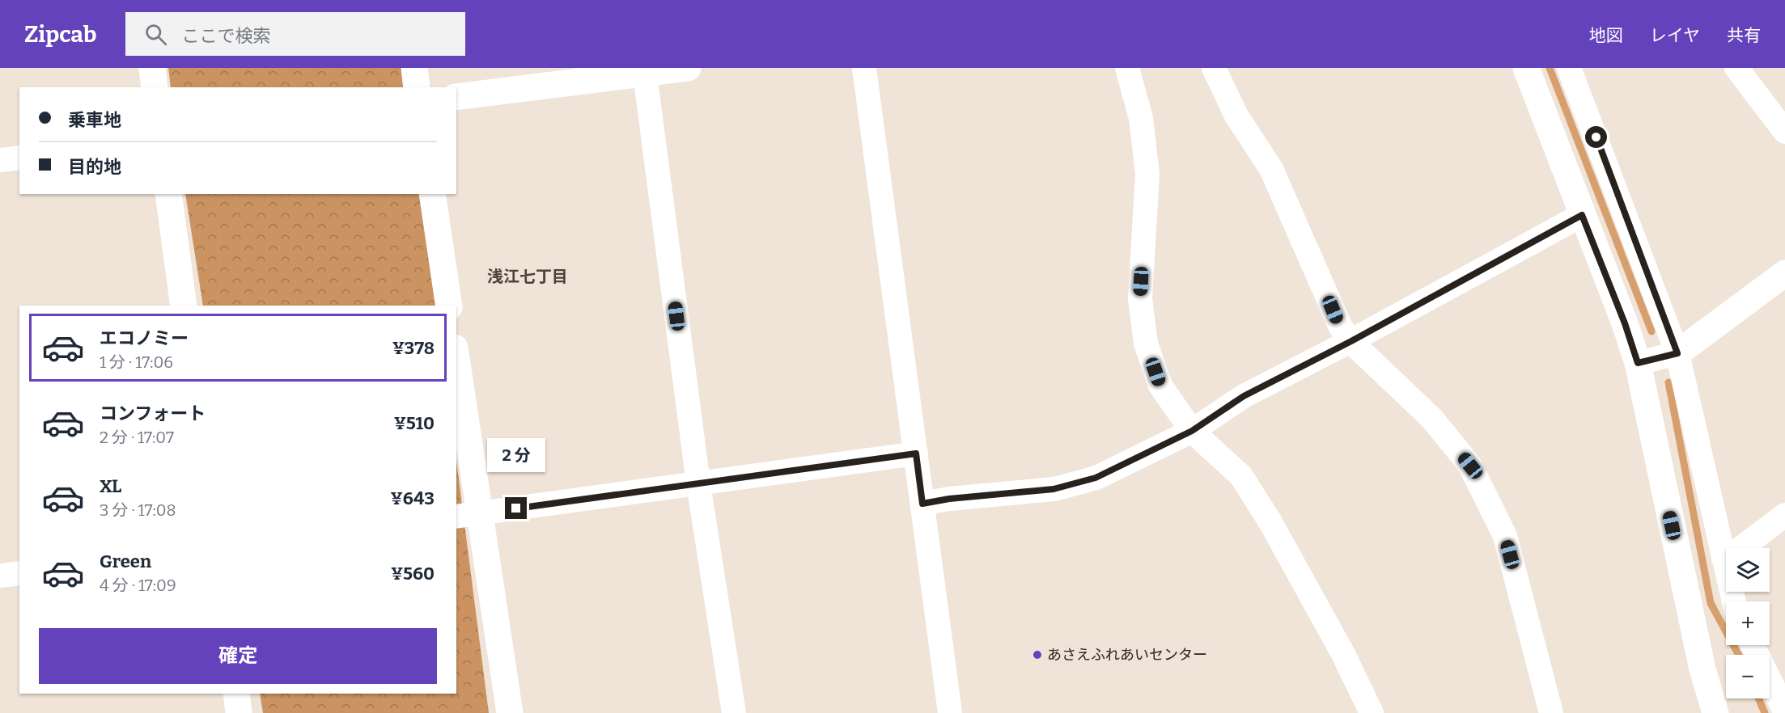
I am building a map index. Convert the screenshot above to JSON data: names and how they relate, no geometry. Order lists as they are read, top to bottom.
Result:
{
  "districts": ["浅江七丁目"],
  "places": ["あさえふれあいセンター"],
  "page": {
    "header": "Zipcab",
    "search": "ここで検索",
    "nav": ["地図", "レイヤ", "共有"],
    "banner": ["乗車地", "目的地"],
    "list": [
      {
        "name": "エコノミー",
        "note": "1 分 · 17:06",
        "value": "¥378"
      },
      {
        "name": "コンフォート",
        "note": "2 分 · 17:07",
        "value": "¥510"
      },
      {
        "name": "XL",
        "note": "3 分 · 17:08",
        "value": "¥643"
      },
      {
        "name": "Green",
        "note": "4 分 · 17:09",
        "value": "¥560"
      }
    ],
    "bubble": "2 分",
    "map_buttons": ["+", "−"],
    "buttons": "確定"
  }
}
